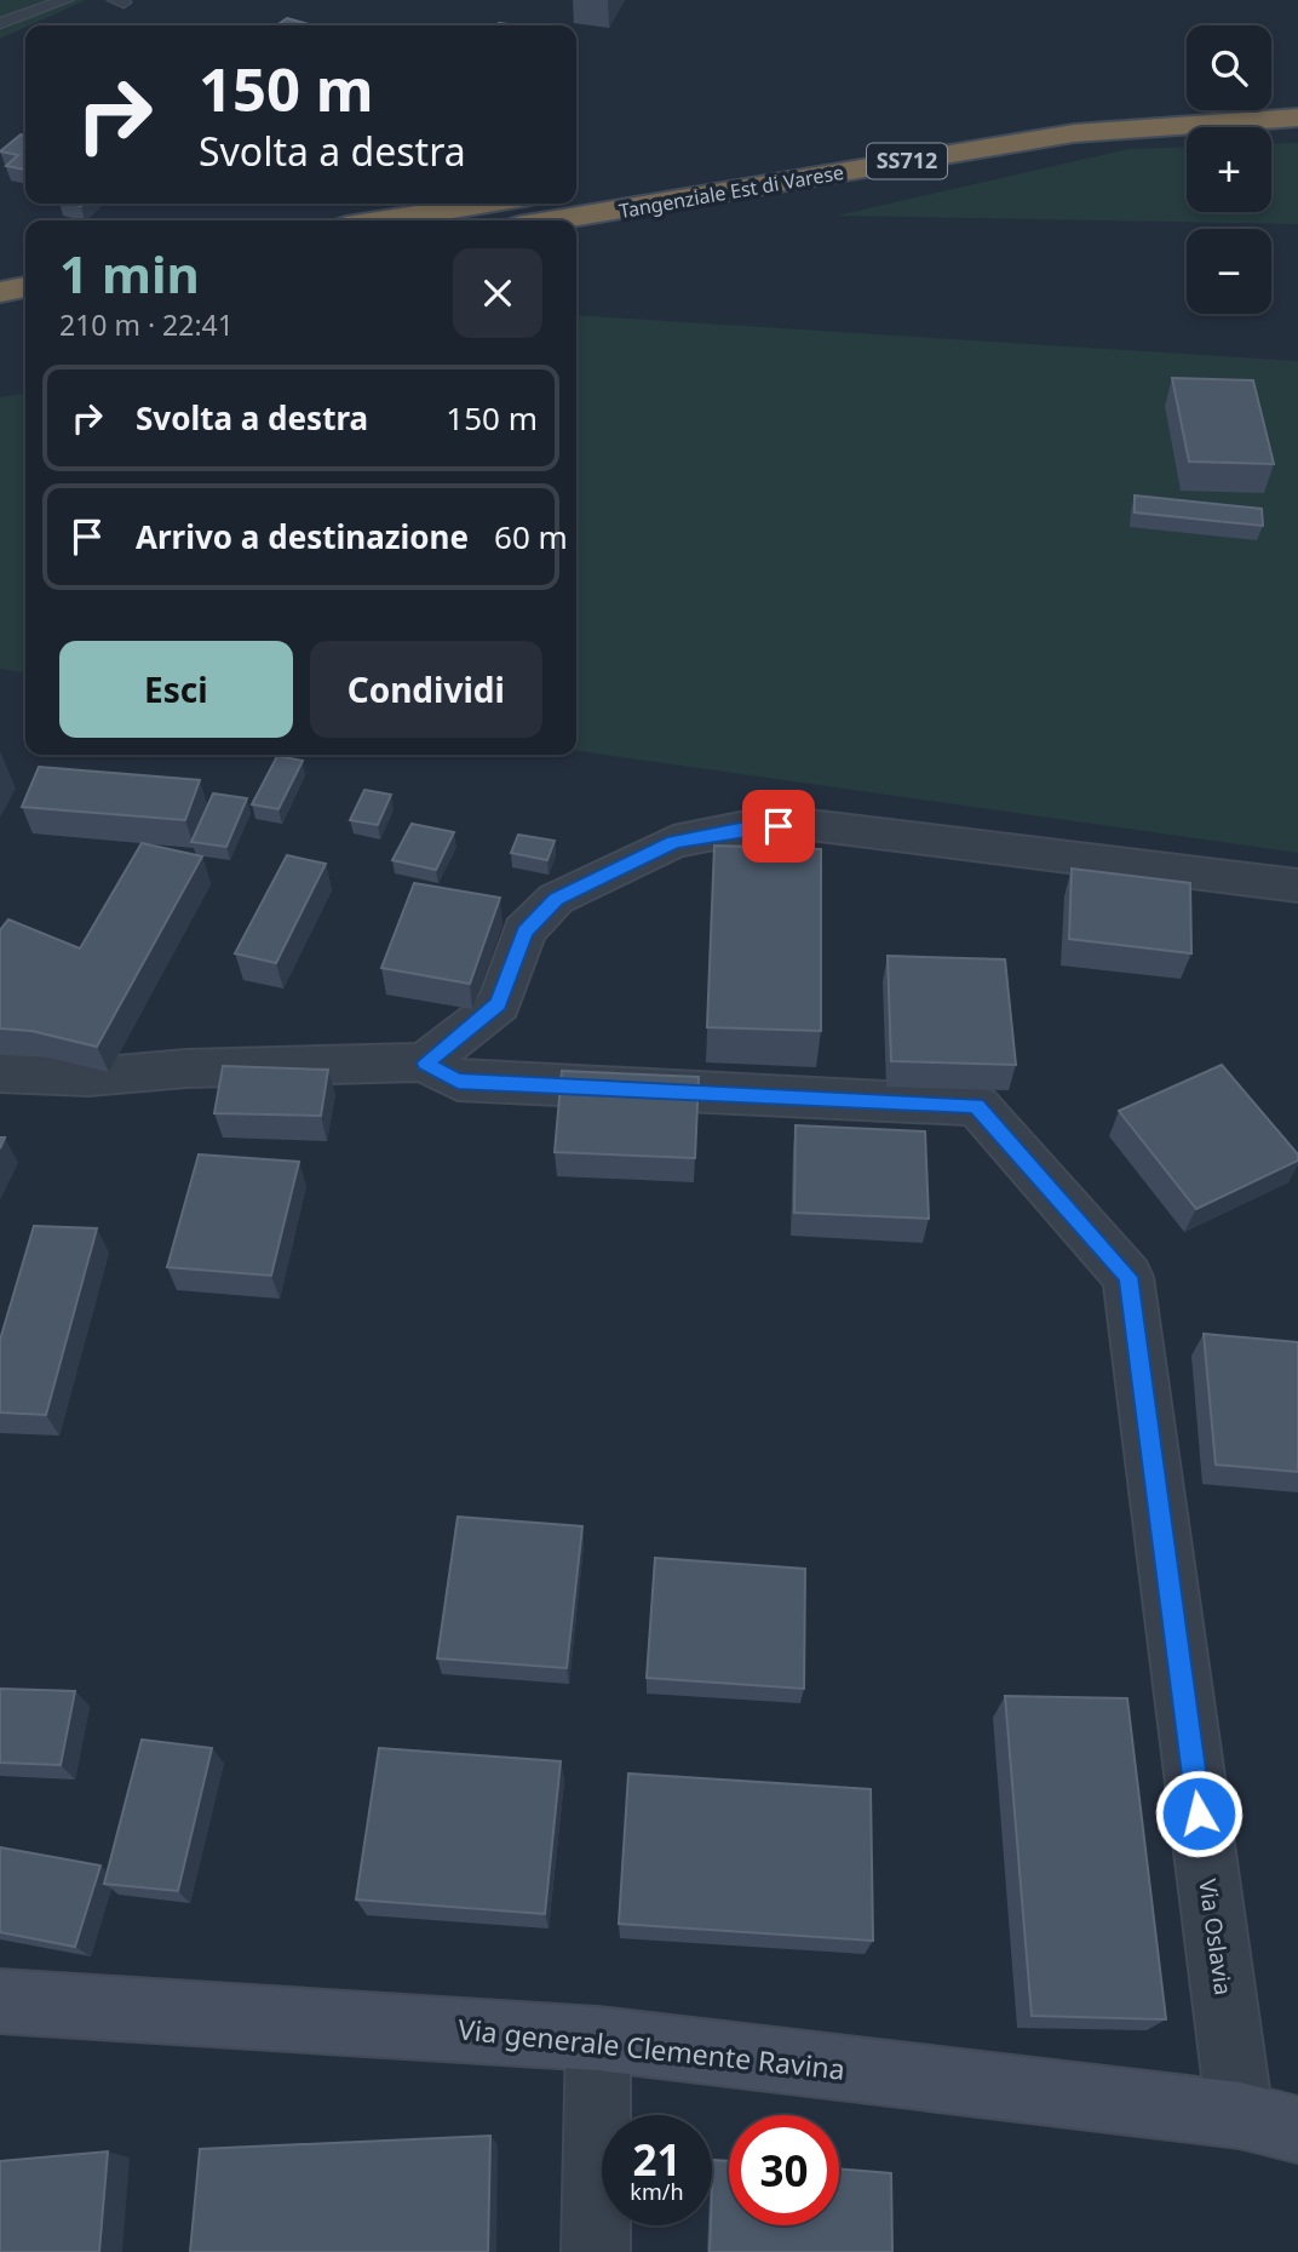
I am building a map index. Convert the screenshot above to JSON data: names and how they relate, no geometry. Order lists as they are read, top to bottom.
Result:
{
  "streets": {
    "highway": ["SS712", "Tangenziale Est di Varese"],
    "street": ["Via Oslavia", "Via generale Clemente Ravina"]
  },
  "crossings": [
    ["Via Oslavia", "Via generale Clemente Ravina"]
  ],
  "page": {
    "map_buttons": ["+", "−"],
    "turn": ["150 m", "Svolta a destra"],
    "heading": ["1 min", "210 m · 22:41"],
    "list": [
      {
        "name": "Svolta a destra",
        "value": "150 m"
      },
      {
        "name": "Arrivo a destinazione",
        "value": "60 m"
      }
    ],
    "buttons": ["Esci", "Condividi"],
    "speed": "21 km/h",
    "limit": "30"
  }
}
